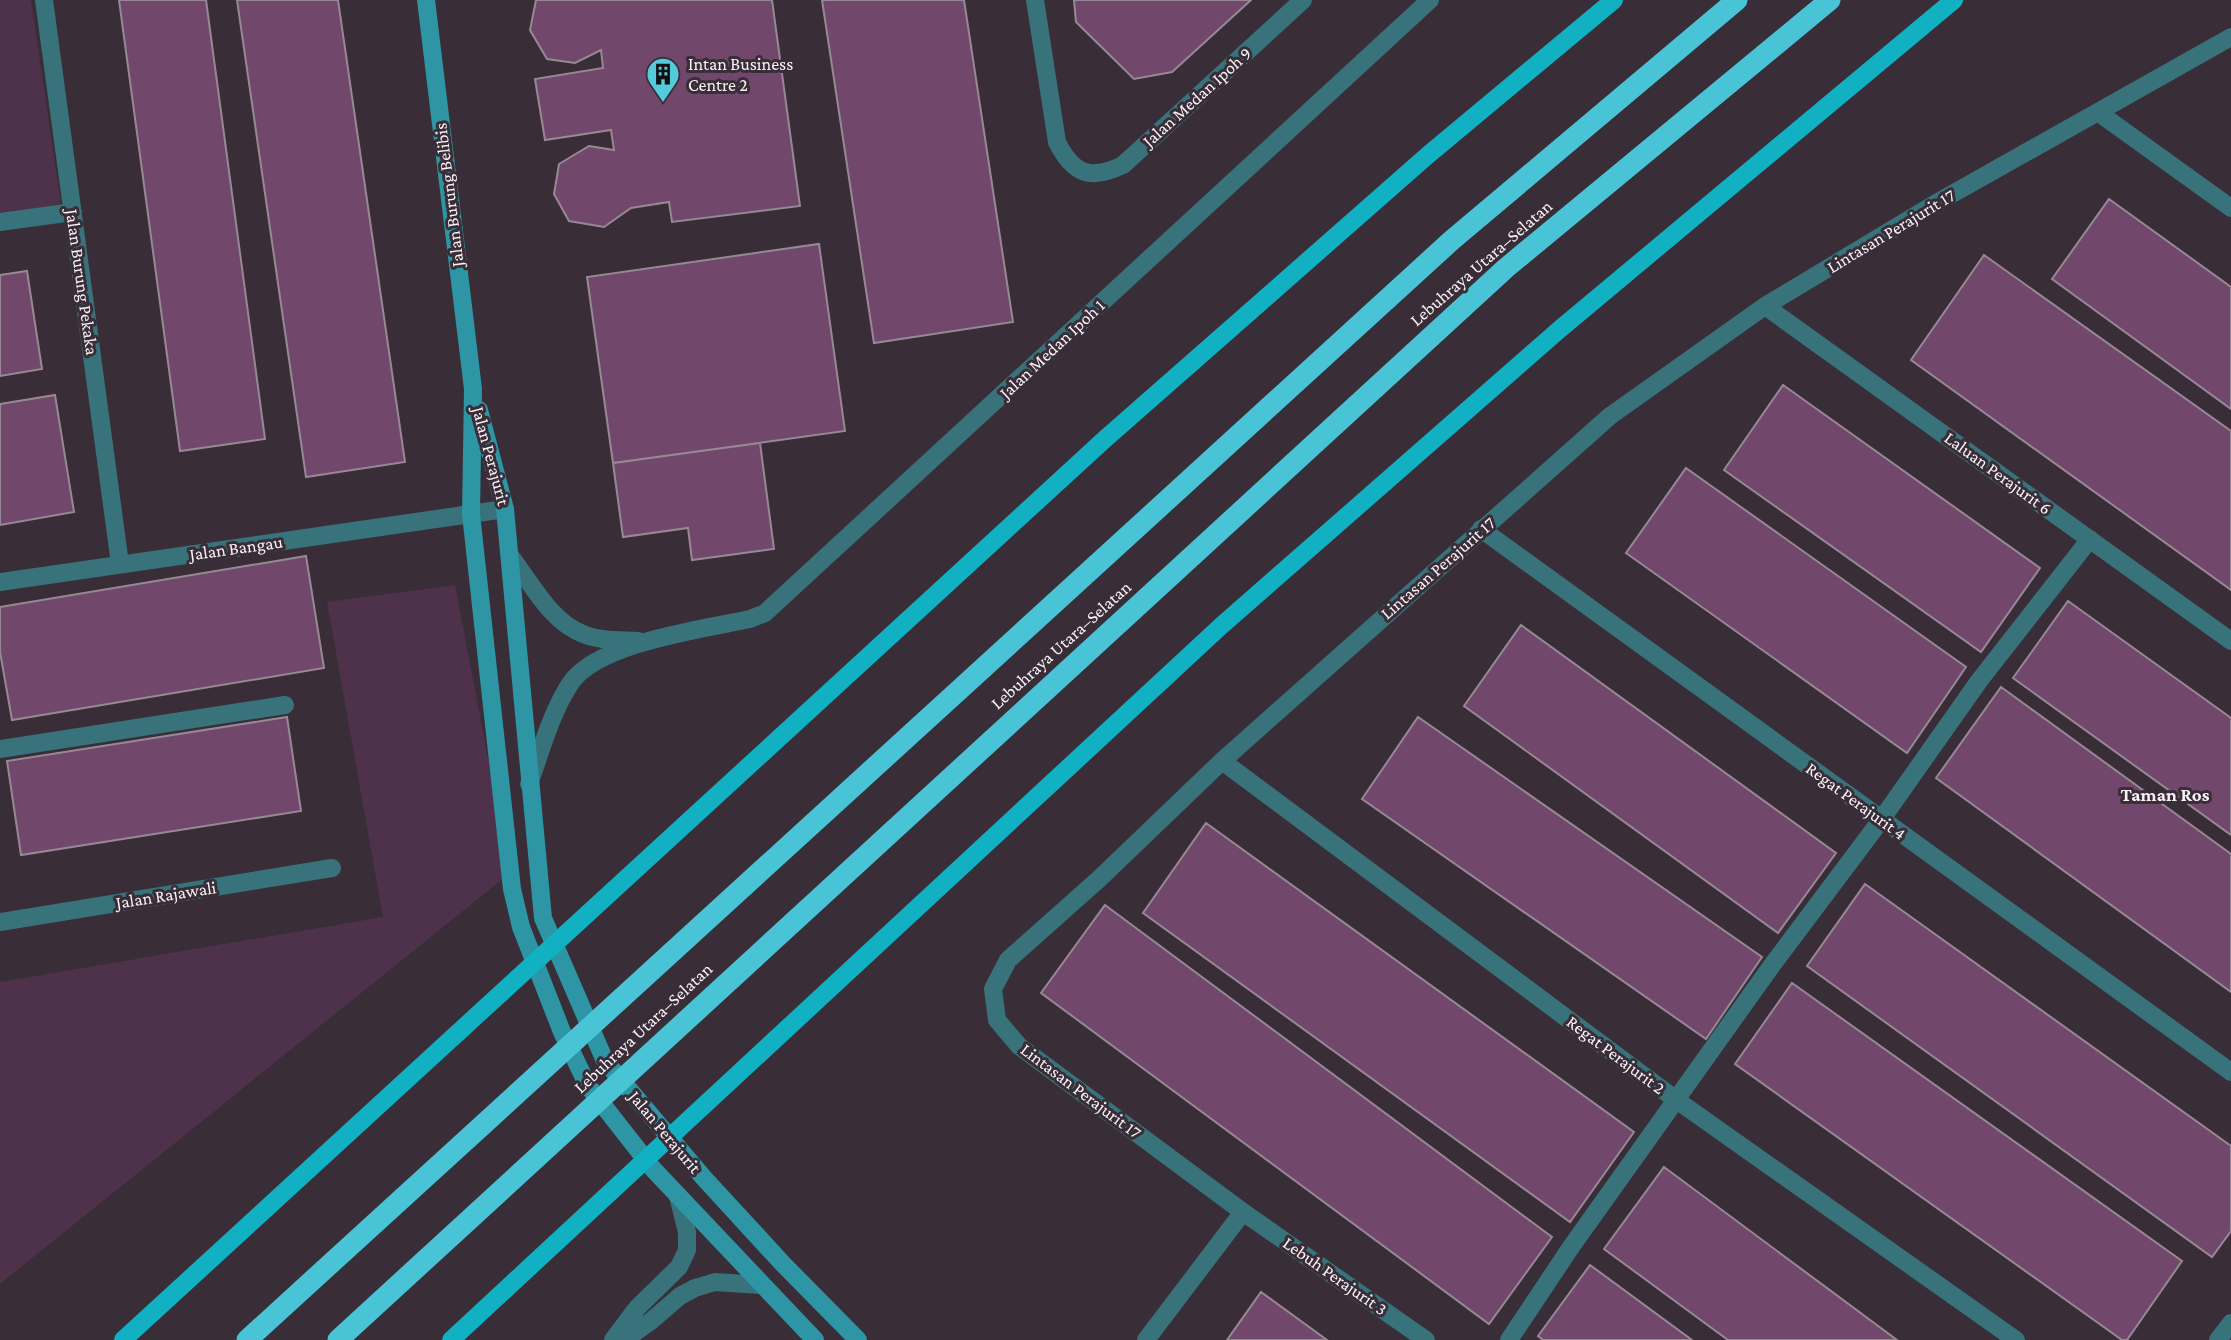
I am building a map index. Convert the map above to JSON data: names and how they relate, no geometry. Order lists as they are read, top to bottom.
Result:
{
  "streets": {
    "highway": ["Lebuhraya Utara–Selatan"],
    "street": [
      "Jalan Medan Ipoh 9",
      "Jalan Burung Belibis",
      "Lintasan Perajurit 17",
      "Jalan Burung Pekaka",
      "Jalan Medan Ipoh 1",
      "Jalan Perajurit",
      "Laluan Perajurit 6",
      "Jalan Bangau",
      "Regat Perajurit 4",
      "Jalan Rajawali",
      "Regat Perajurit 2",
      "Lebuh Perajurit 3"
    ]
  },
  "crossings": [
    ["Jalan Burung Belibis", "Jalan Perajurit"],
    ["Lintasan Perajurit 17", "Laluan Perajurit 6"],
    ["Lintasan Perajurit 17", "Regat Perajurit 4"],
    ["Lintasan Perajurit 17", "Regat Perajurit 2"],
    ["Lintasan Perajurit 17", "Lebuh Perajurit 3"],
    ["Jalan Burung Pekaka", "Jalan Bangau"],
    ["Jalan Medan Ipoh 1", "Jalan Perajurit"],
    ["Jalan Perajurit", "Jalan Bangau"]
  ],
  "districts": ["Taman Ros"],
  "places": {
    "building": ["Intan Business Centre 2"]
  }
}
